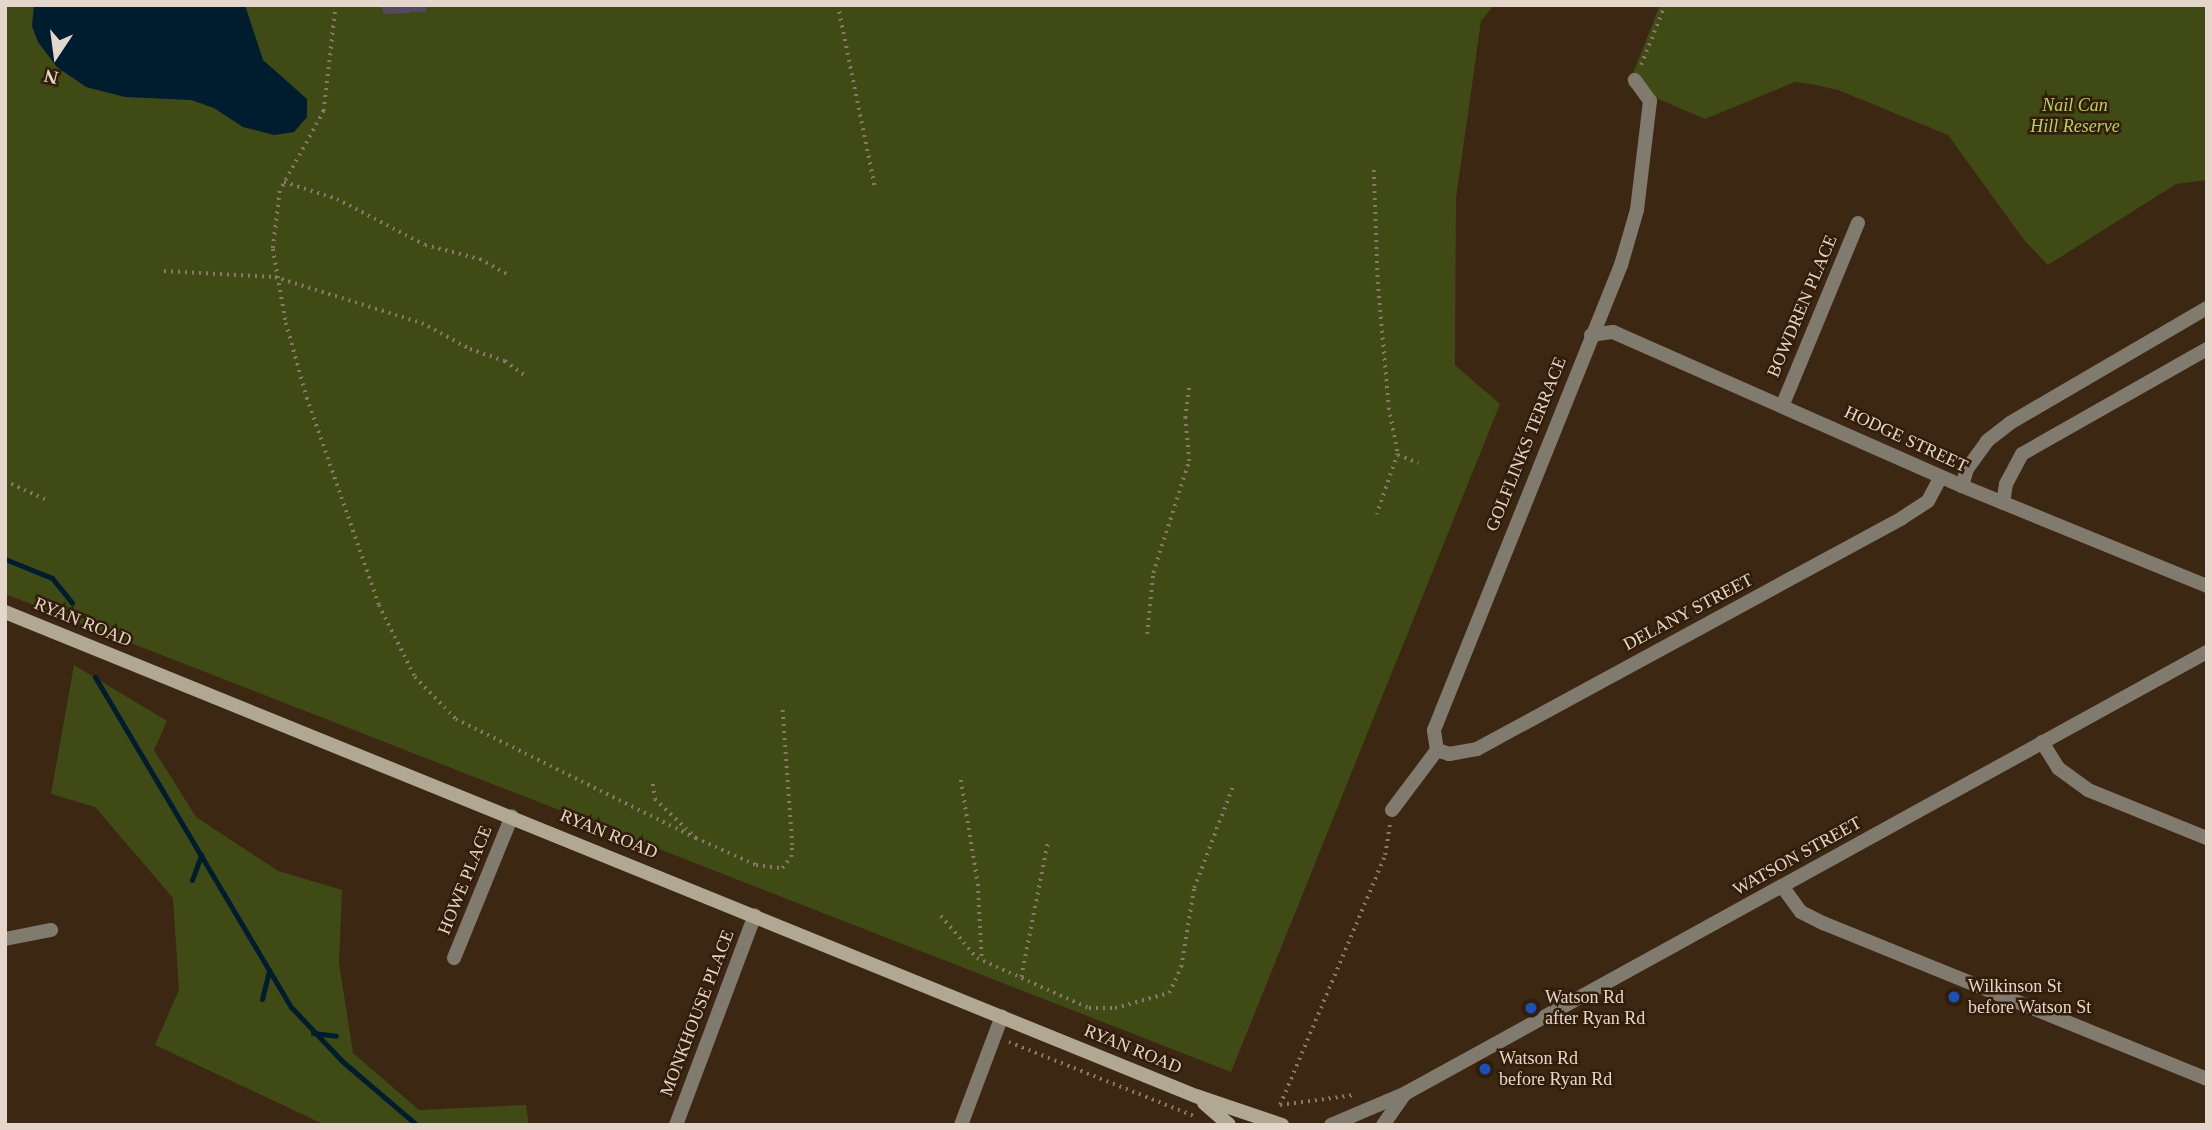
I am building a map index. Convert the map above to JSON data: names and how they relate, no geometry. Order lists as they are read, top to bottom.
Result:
{
  "streets": {
    "street": [
      "BOWDREN PLACE",
      "HODGE STREET",
      "GOLFLINKS TERRACE",
      "DELANY STREET",
      "RYAN ROAD",
      "WATSON STREET",
      "HOWE PLACE",
      "MONKHOUSE PLACE"
    ]
  },
  "crossings": [
    ["BOWDREN PLACE", "HODGE STREET"],
    ["HODGE STREET", "GOLFLINKS TERRACE"],
    ["HODGE STREET", "DELANY STREET"],
    ["GOLFLINKS TERRACE", "DELANY STREET"],
    ["RYAN ROAD", "HOWE PLACE"],
    ["RYAN ROAD", "MONKHOUSE PLACE"]
  ],
  "parks": ["Nail Can Hill Reserve"],
  "places": ["Wilkinson St before Watson St", "Watson Rd after Ryan Rd", "Watson Rd before Ryan Rd"],
  "north": "bottom"
}
